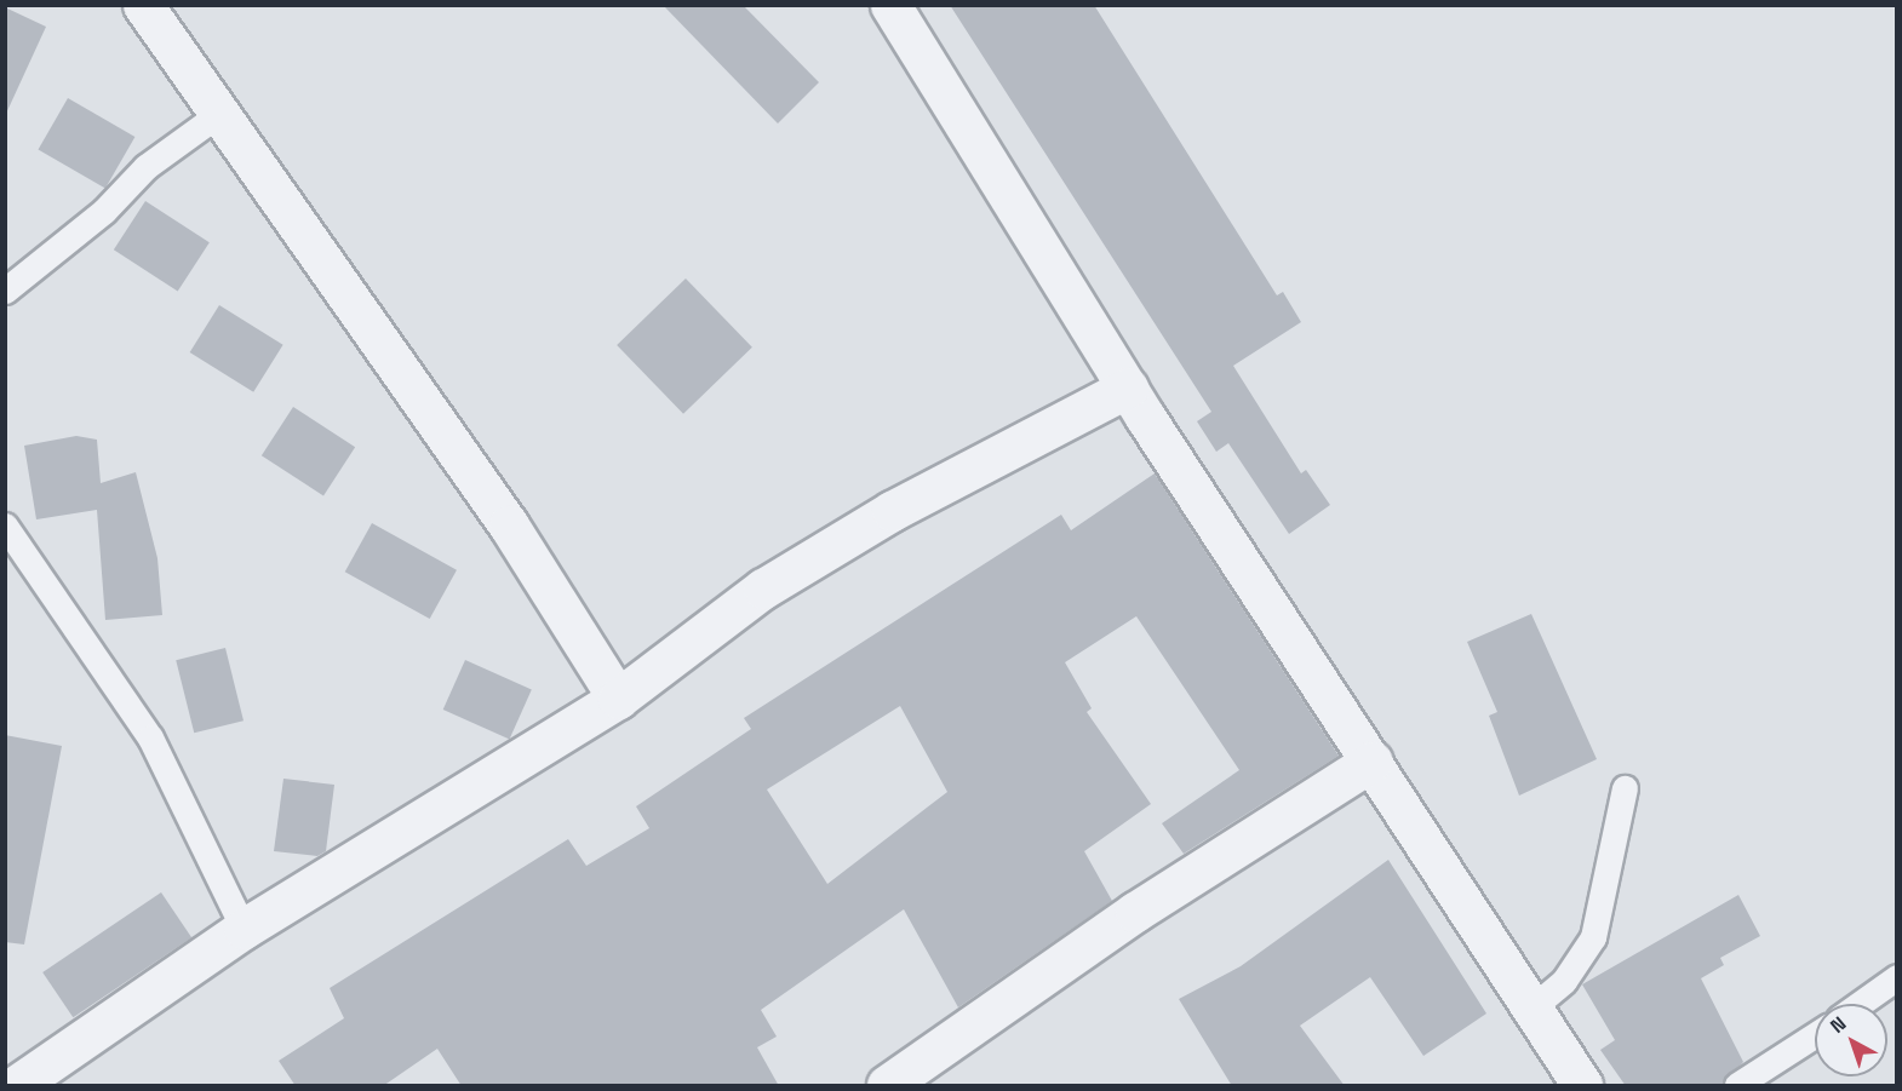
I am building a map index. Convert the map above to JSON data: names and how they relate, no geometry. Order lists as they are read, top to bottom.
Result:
{
  "north": "top left"
}
